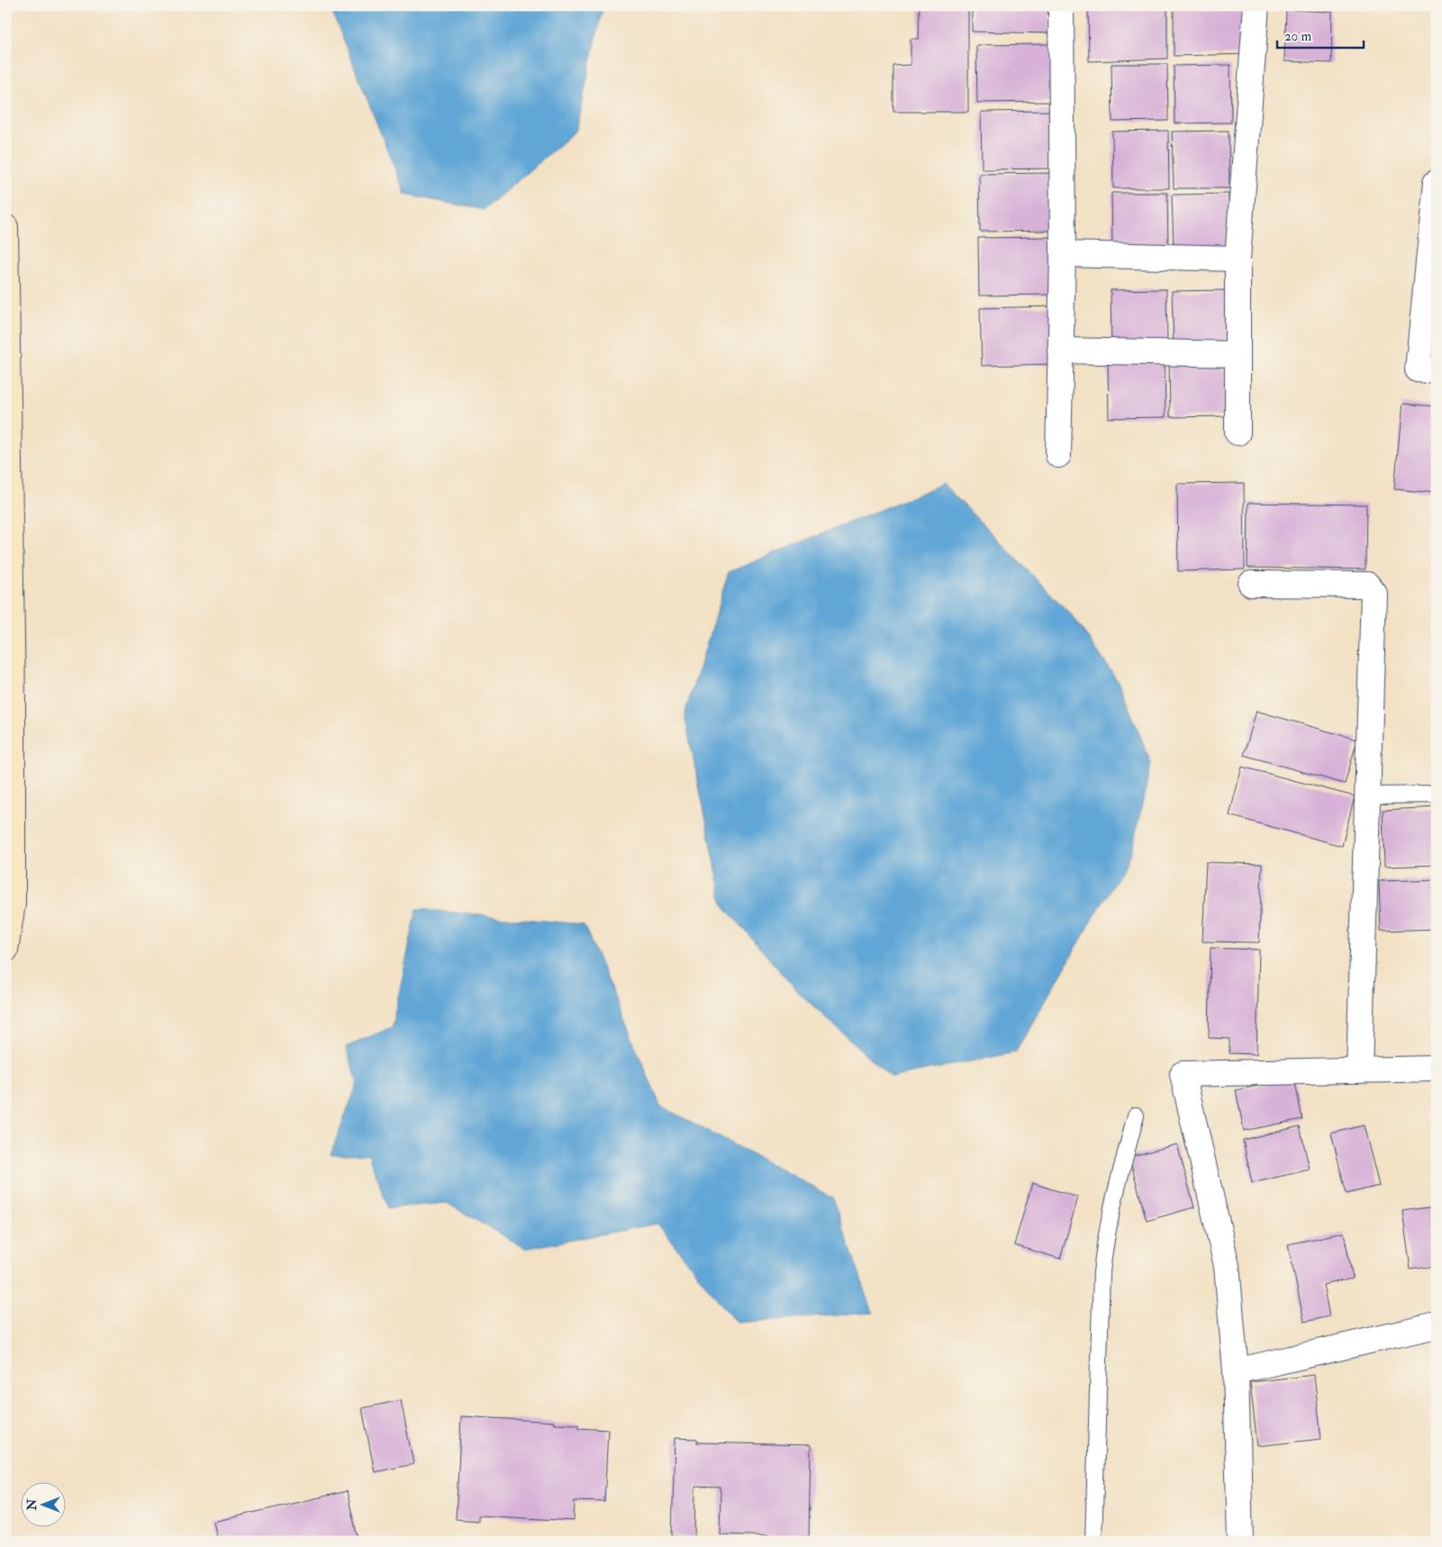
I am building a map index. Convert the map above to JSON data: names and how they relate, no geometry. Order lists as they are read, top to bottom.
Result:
{
  "scale_bar": "20 m",
  "north": "left"
}
